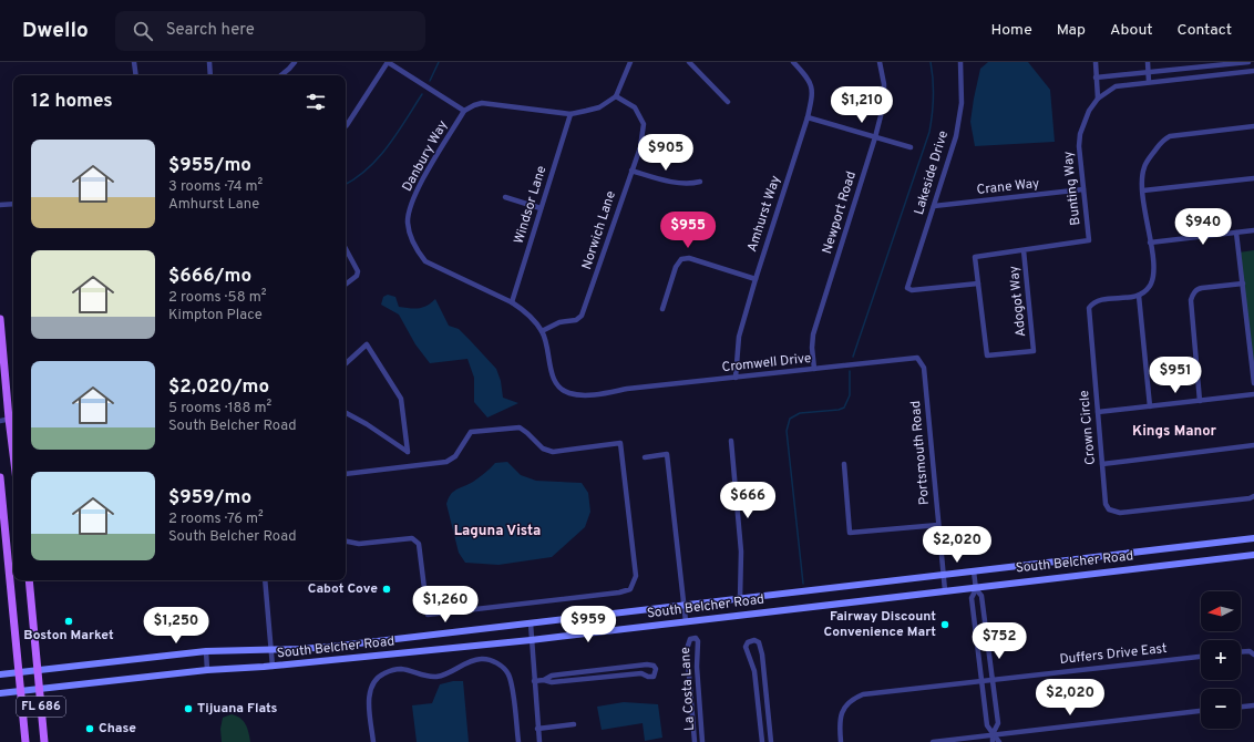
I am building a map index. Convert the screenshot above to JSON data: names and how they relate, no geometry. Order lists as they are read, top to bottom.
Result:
{
  "streets": {
    "main road": ["South Belcher Road", "FL 686"],
    "street": [
      "Danbury Way",
      "Lakeside Drive",
      "Crane Way",
      "Bunting Way",
      "Windsor Lane",
      "Newport Road",
      "Amhurst Way",
      "Norwich Lane",
      "Adogot Way",
      "Cromwell Drive",
      "Crown Circle",
      "Portsmouth Road",
      "Duffers Drive East",
      "La Costa Lane"
    ]
  },
  "crossings": [
    ["Danbury Way", "Windsor Lane"],
    ["Danbury Way", "Norwich Lane"],
    ["Danbury Way", "Cromwell Drive"],
    ["Lakeside Drive", "Crane Way"],
    ["Lakeside Drive", "Adogot Way"],
    ["Crane Way", "Bunting Way"],
    ["Bunting Way", "Adogot Way"],
    ["Newport Road", "Cromwell Drive"],
    ["Amhurst Way", "Cromwell Drive"],
    ["Cromwell Drive", "Portsmouth Road"],
    ["Portsmouth Road", "South Belcher Road"],
    ["South Belcher Road", "FL 686"]
  ],
  "districts": ["Kings Manor", "Laguna Vista"],
  "places": [
    "Cabot Cove",
    "Boston Market",
    "Fairway Discount Convenience Mart",
    "Tijuana Flats",
    "Chase"
  ],
  "north": "left",
  "page": {
    "header": "Dwello",
    "search": "Search here",
    "nav": [
      "Home",
      "Map",
      "About",
      "Contact"
    ],
    "heading": "12 homes",
    "price": [
      "$1,210",
      "$905",
      "$940",
      "$955",
      "$951",
      "$666",
      "$2,020",
      "$1,260",
      "$959",
      "$1,250",
      "$752",
      "$2,020"
    ],
    "list": [
      {
        "name": "$955/mo",
        "note": "3 rooms · 74 m² · Amhurst Lane"
      },
      {
        "name": "$666/mo",
        "note": "2 rooms · 58 m² · Kimpton Place"
      },
      {
        "name": "$2,020/mo",
        "note": "5 rooms · 188 m² · South Belcher Road"
      },
      {
        "name": "$959/mo",
        "note": "2 rooms · 76 m² · South Belcher Road"
      }
    ],
    "map_buttons": ["+", "−"]
  }
}
